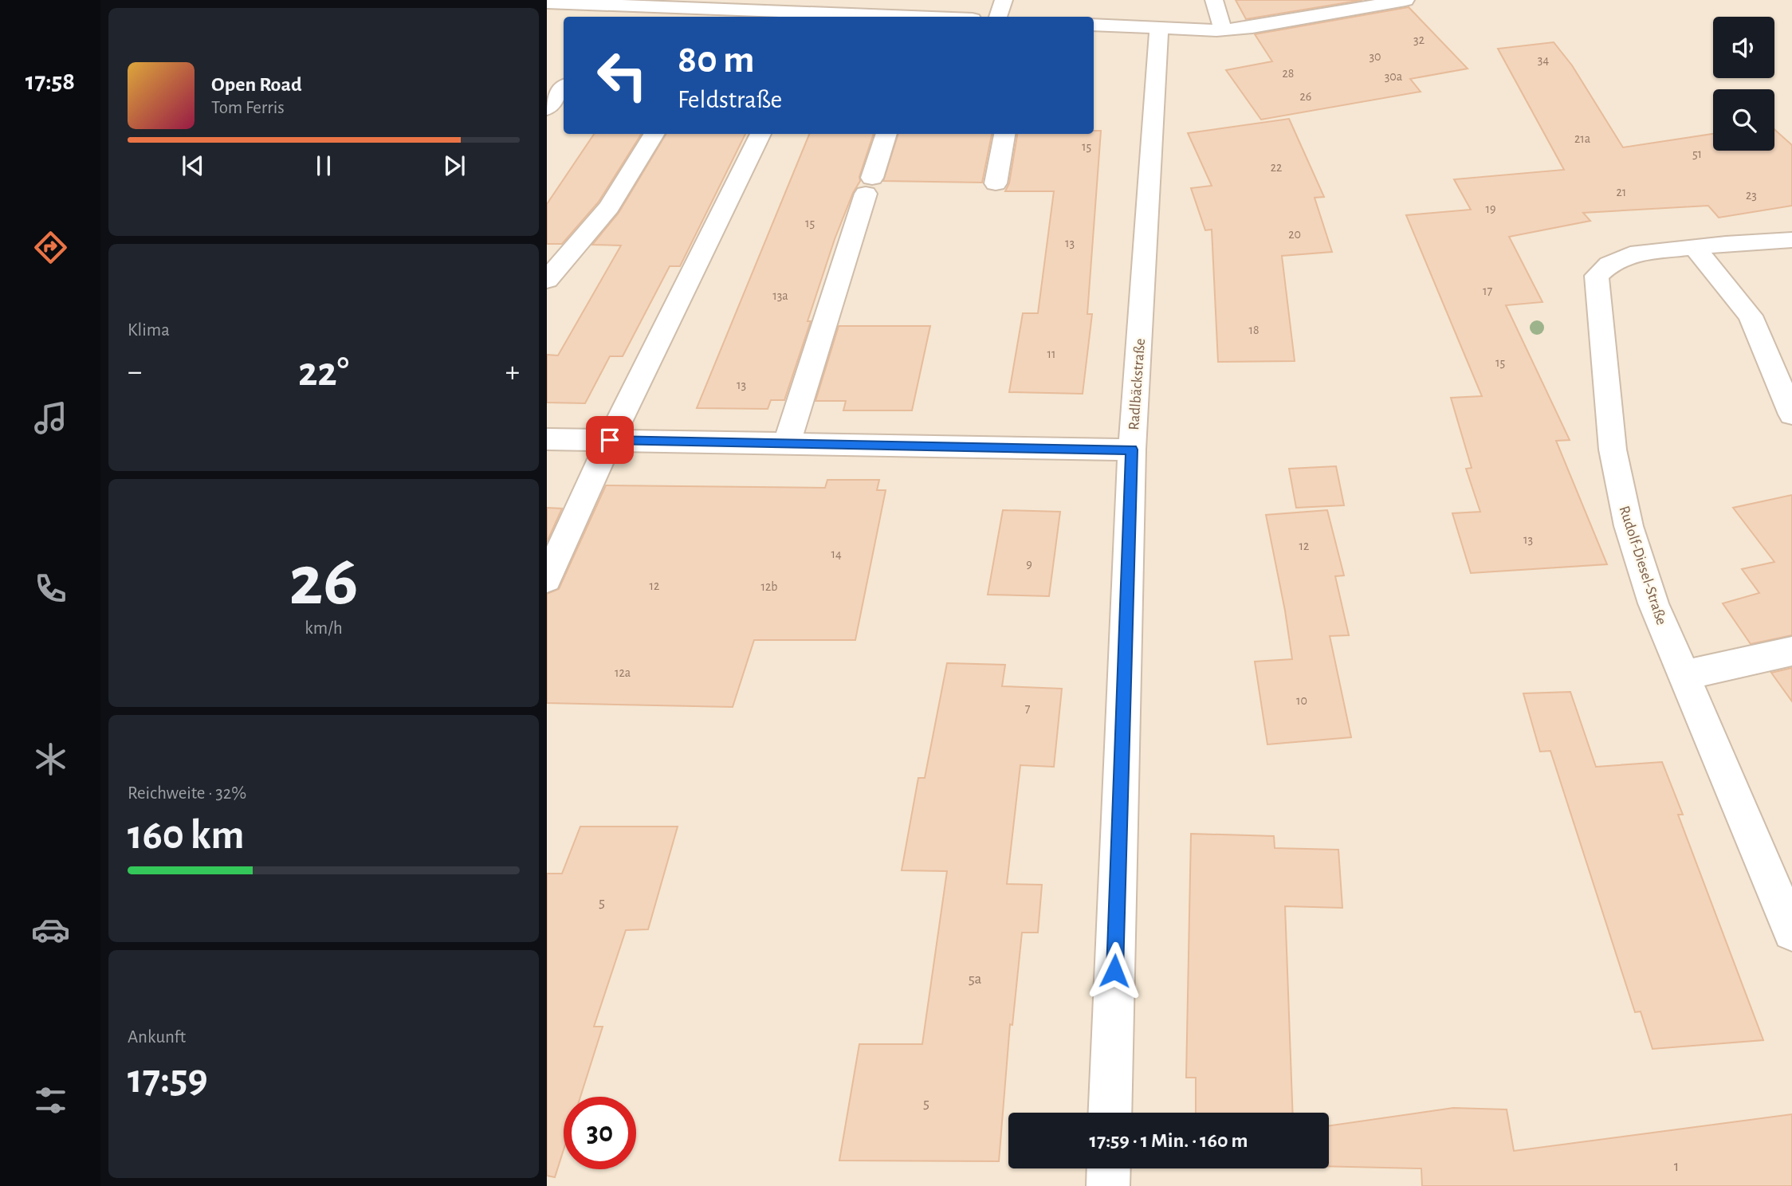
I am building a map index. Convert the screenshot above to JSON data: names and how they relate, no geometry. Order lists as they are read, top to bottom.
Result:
{
  "streets": {
    "street": ["Radlbäckstraße", "Rudolf-Diesel-Straße"]
  },
  "house_numbers": [
    "32",
    "30",
    "34",
    "28",
    "30a",
    "26",
    "21a",
    "15",
    "51",
    "22",
    "21",
    "23",
    "19",
    "15",
    "20",
    "13",
    "17",
    "13a",
    "18",
    "11",
    "15",
    "13",
    "13",
    "12",
    "14",
    "9",
    "12",
    "12b",
    "12a",
    "10",
    "7",
    "5",
    "5a",
    "5",
    "1"
  ],
  "page": {
    "tabs": "17:58",
    "turn": ["80 m", "Feldstraße"],
    "song": ["Open Road", "Tom Ferris"],
    "tile": [
      "Klima",
      ["26", "km/h"],
      ["Reichweite · 32%", "160 km"],
      ["Ankunft", "17:59"]
    ],
    "heat": ["−", "22°", "+"],
    "limit": "30",
    "trip": "17:59 · 1 Min. · 160 m"
  }
}
